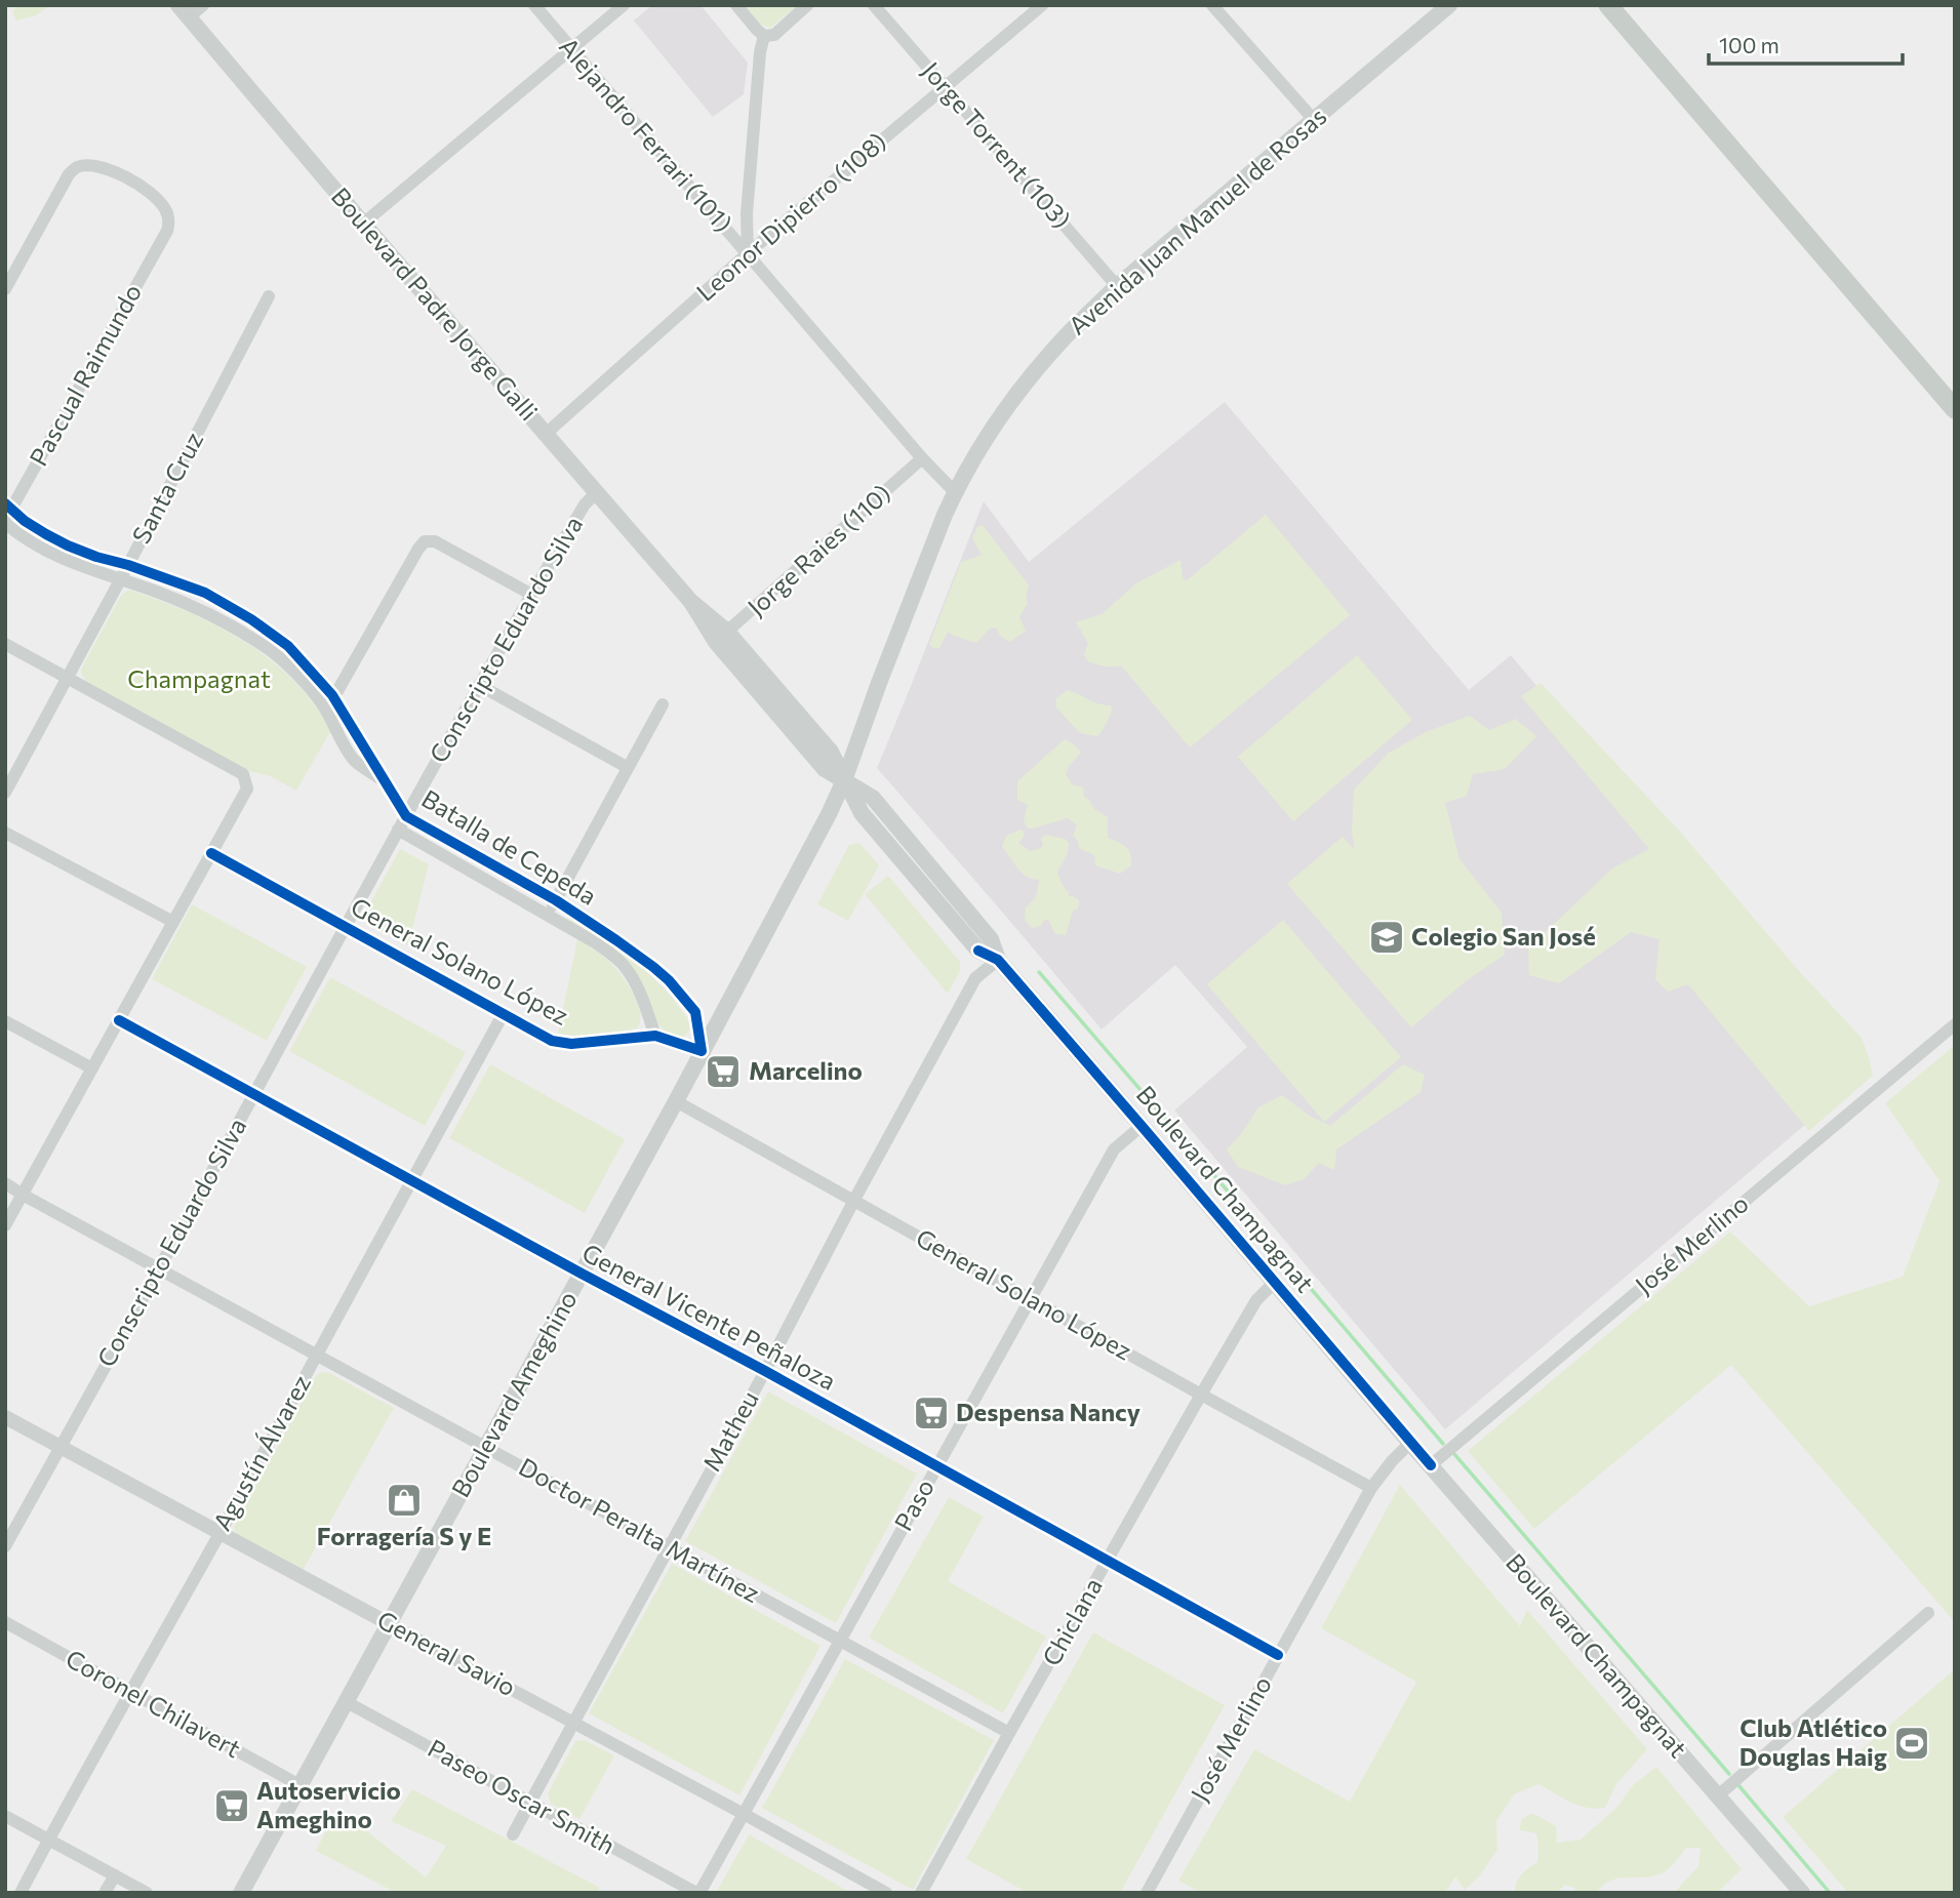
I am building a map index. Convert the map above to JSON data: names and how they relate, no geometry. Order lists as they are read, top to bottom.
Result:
{
  "streets": {
    "main road": [
      "Avenida Juan Manuel de Rosas",
      "Boulevard Padre Jorge Galli",
      "Boulevard Champagnat",
      "Boulevard Ameghino"
    ],
    "street": [
      "Alejandro Ferrari (101)",
      "Jorge Torrent (103)",
      "Leonor Dipierro (108)",
      "Pascual Raimundo",
      "Santa Cruz",
      "Jorge Raies (110)",
      "Conscripto Eduardo Silva",
      "Batalla de Cepeda",
      "General Solano López",
      "José Merlino",
      "General Vicente Peñaloza",
      "Matheu",
      "Agustín Álvarez",
      "Paso",
      "Doctor Peralta Martínez",
      "Chiclana",
      "General Savio",
      "Coronel Chilavert",
      "Paseo Oscar Smith"
    ]
  },
  "crossings": [
    ["Alejandro Ferrari (101)", "Leonor Dipierro (108)"],
    ["Alejandro Ferrari (101)", "Avenida Juan Manuel de Rosas"],
    ["Alejandro Ferrari (101)", "Jorge Raies (110)"],
    ["Jorge Torrent (103)", "Leonor Dipierro (108)"],
    ["Jorge Torrent (103)", "Avenida Juan Manuel de Rosas"],
    ["Leonor Dipierro (108)", "Boulevard Padre Jorge Galli"],
    ["Avenida Juan Manuel de Rosas", "Boulevard Padre Jorge Galli"],
    ["Avenida Juan Manuel de Rosas", "Boulevard Champagnat"],
    ["Avenida Juan Manuel de Rosas", "Boulevard Ameghino"],
    ["Boulevard Padre Jorge Galli", "Jorge Raies (110)"],
    ["Boulevard Padre Jorge Galli", "Conscripto Eduardo Silva"],
    ["Boulevard Padre Jorge Galli", "Boulevard Champagnat"],
    ["Boulevard Padre Jorge Galli", "Boulevard Ameghino"],
    ["Pascual Raimundo", "Batalla de Cepeda"],
    ["Santa Cruz", "Batalla de Cepeda"],
    ["Conscripto Eduardo Silva", "Batalla de Cepeda"],
    ["Conscripto Eduardo Silva", "General Solano López"],
    ["Conscripto Eduardo Silva", "General Vicente Peñaloza"],
    ["Conscripto Eduardo Silva", "Doctor Peralta Martínez"],
    ["Conscripto Eduardo Silva", "General Savio"],
    ["Batalla de Cepeda", "General Solano López"],
    ["Batalla de Cepeda", "Boulevard Ameghino"],
    ["General Solano López", "José Merlino"],
    ["General Solano López", "Boulevard Ameghino"],
    ["General Solano López", "Matheu"],
    ["General Solano López", "Agustín Álvarez"],
    ["General Solano López", "Paso"],
    ["General Solano López", "Chiclana"],
    ["Boulevard Champagnat", "José Merlino"],
    ["Boulevard Champagnat", "Boulevard Ameghino"],
    ["Boulevard Champagnat", "Matheu"],
    ["Boulevard Champagnat", "Paso"],
    ["Boulevard Champagnat", "Chiclana"],
    ["José Merlino", "General Vicente Peñaloza"],
    ["General Vicente Peñaloza", "Boulevard Ameghino"],
    ["General Vicente Peñaloza", "Matheu"],
    ["General Vicente Peñaloza", "Agustín Álvarez"],
    ["General Vicente Peñaloza", "Paso"],
    ["General Vicente Peñaloza", "Chiclana"],
    ["Boulevard Ameghino", "Doctor Peralta Martínez"],
    ["Boulevard Ameghino", "General Savio"],
    ["Boulevard Ameghino", "Coronel Chilavert"],
    ["Boulevard Ameghino", "Paseo Oscar Smith"],
    ["Matheu", "Doctor Peralta Martínez"],
    ["Matheu", "General Savio"],
    ["Matheu", "Paseo Oscar Smith"],
    ["Agustín Álvarez", "Doctor Peralta Martínez"],
    ["Agustín Álvarez", "General Savio"],
    ["Agustín Álvarez", "Coronel Chilavert"],
    ["Paso", "Doctor Peralta Martínez"],
    ["Paso", "General Savio"],
    ["Paso", "Paseo Oscar Smith"],
    ["Doctor Peralta Martínez", "Chiclana"]
  ],
  "parks": ["Champagnat"],
  "places": {
    "school or university": ["Colegio San José"],
    "supermarket": ["Marcelino", "Despensa Nancy", "Autoservicio Ameghino"],
    "shop": ["Forragería S y E"],
    "sports": ["Club Atlético Douglas Haig"]
  },
  "scale_bar": "100 m"
}
